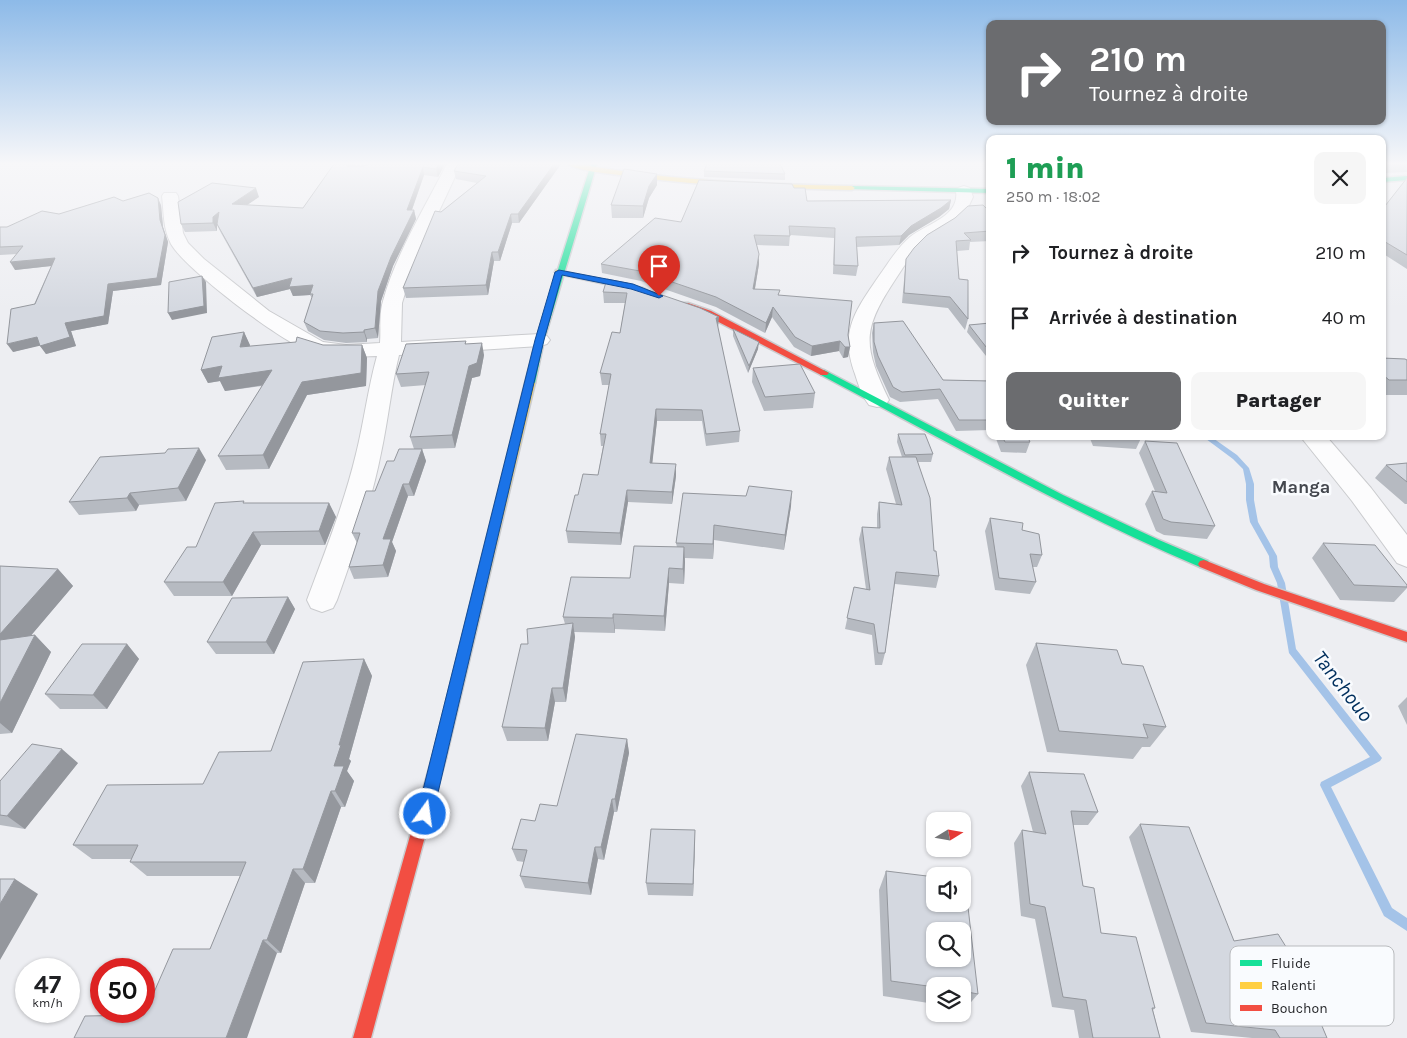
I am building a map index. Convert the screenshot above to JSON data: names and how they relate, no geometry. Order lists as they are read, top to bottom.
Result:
{
  "districts": ["Manga"],
  "water": ["Tanchouo"],
  "legend": ["Fluide", "Ralenti", "Bouchon"],
  "north": "right",
  "page": {
    "turn": ["210 m", "Tournez à droite"],
    "heading": ["1 min", "250 m · 18:02"],
    "list": [
      {
        "name": "Tournez à droite",
        "value": "210 m"
      },
      {
        "name": "Arrivée à destination",
        "value": "40 m"
      }
    ],
    "buttons": ["Quitter", "Partager"],
    "speed": "47 km/h",
    "limit": "50"
  }
}
